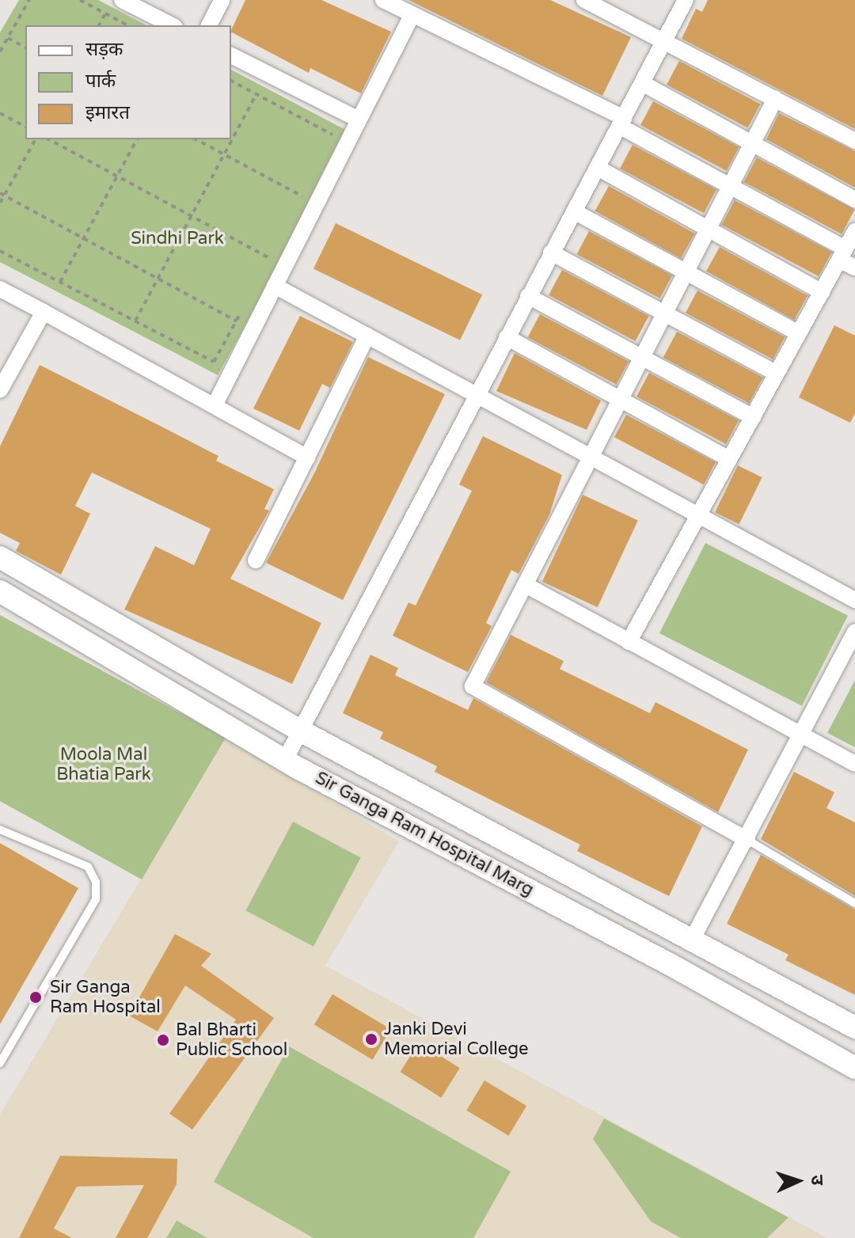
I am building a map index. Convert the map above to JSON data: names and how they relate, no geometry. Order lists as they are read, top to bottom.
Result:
{
  "streets": {
    "street": ["Sir Ganga Ram Hospital Marg"]
  },
  "parks": ["Sindhi Park", "Moola Mal Bhatia Park"],
  "places": ["Sir Ganga Ram Hospital", "Janki Devi Memorial College", "Bal Bharti Public School"],
  "legend": ["सड़क", "पार्क", "इमारत"],
  "north": "right"
}
